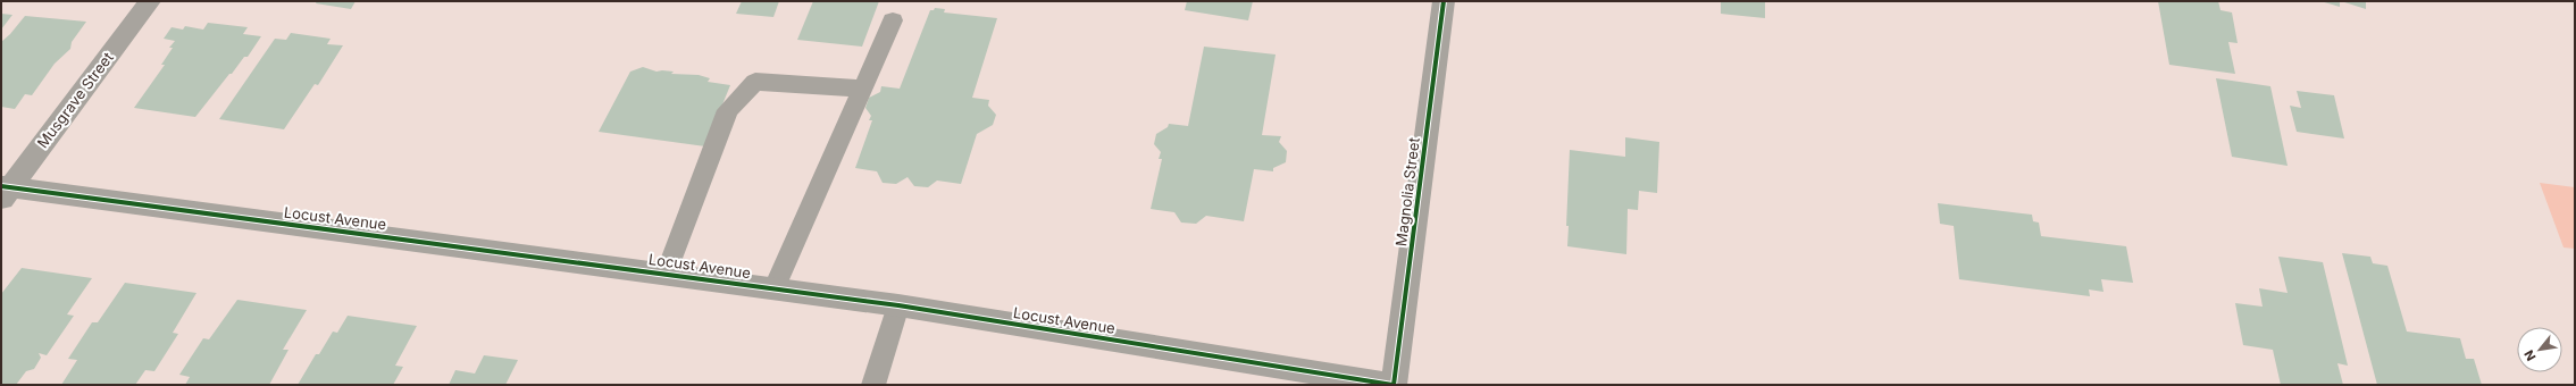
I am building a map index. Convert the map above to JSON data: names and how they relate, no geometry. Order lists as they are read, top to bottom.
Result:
{
  "streets": {
    "street": ["Musgrave Street", "Magnolia Street", "Locust Avenue"]
  },
  "crossings": [
    ["Musgrave Street", "Locust Avenue"],
    ["Magnolia Street", "Locust Avenue"]
  ],
  "north": "bottom left"
}
